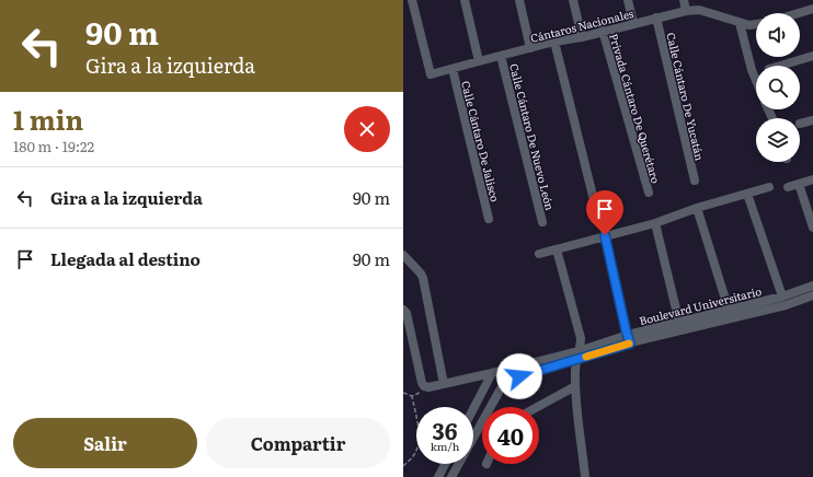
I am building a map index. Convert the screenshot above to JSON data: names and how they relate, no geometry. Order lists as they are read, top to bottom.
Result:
{
  "streets": {
    "street": [
      "Cántaros Nacionales",
      "Calle Cántaro De Yucatán",
      "Privada Cántaro De Querétaro",
      "Calle Cántaro De Nuevo León",
      "Calle Cántaro De Jalisco",
      "Boulevard Universitario"
    ]
  },
  "crossings": [
    ["Cántaros Nacionales", "Calle Cántaro De Yucatán"],
    ["Cántaros Nacionales", "Privada Cántaro De Querétaro"],
    ["Cántaros Nacionales", "Calle Cántaro De Nuevo León"],
    ["Cántaros Nacionales", "Calle Cántaro De Jalisco"]
  ],
  "page": {
    "turn": ["90 m", "Gira a la izquierda"],
    "heading": ["1 min", "180 m · 19:22"],
    "list": [
      {
        "name": "Gira a la izquierda",
        "value": "90 m"
      },
      {
        "name": "Llegada al destino",
        "value": "90 m"
      }
    ],
    "speed": "36 km/h",
    "limit": "40",
    "buttons": ["Salir", "Compartir"]
  }
}
